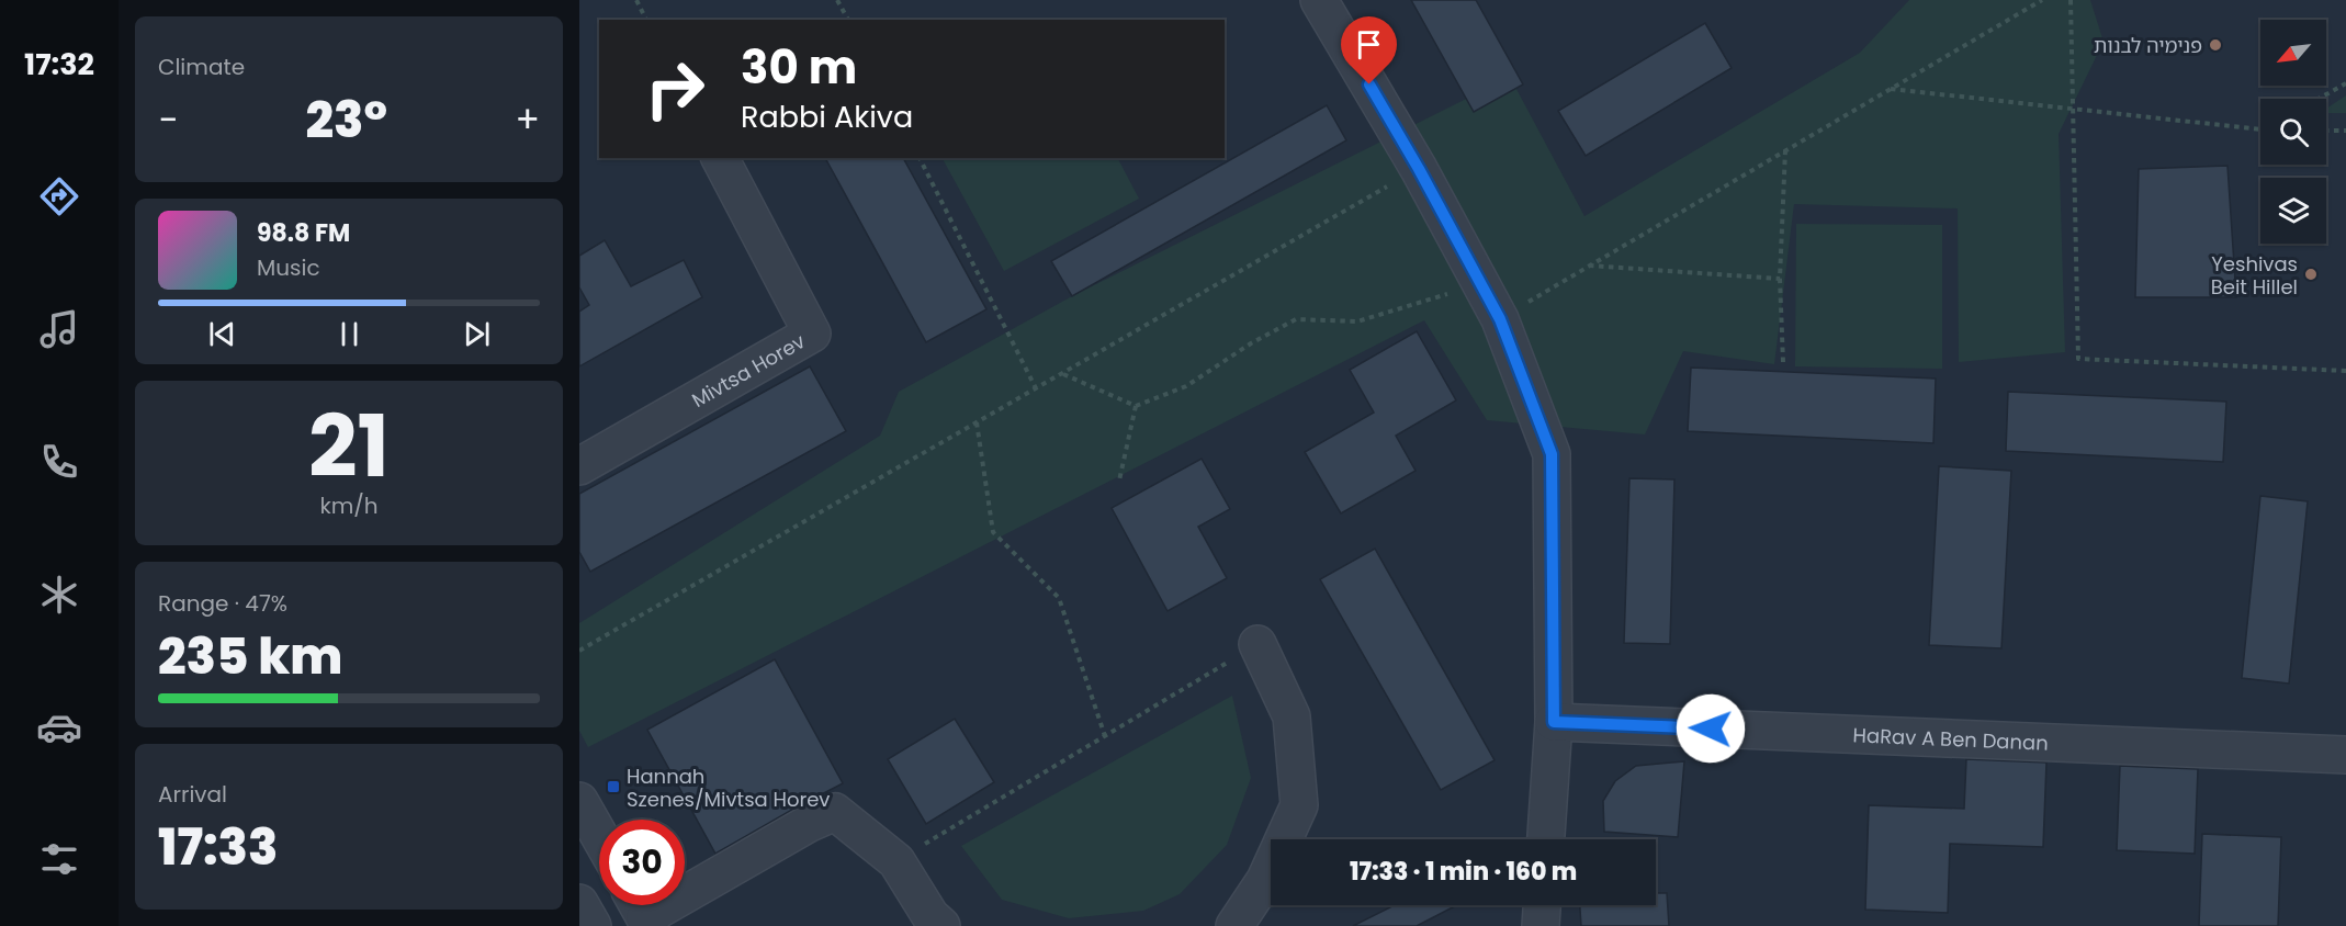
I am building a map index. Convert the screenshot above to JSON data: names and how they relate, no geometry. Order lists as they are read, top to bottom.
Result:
{
  "streets": {
    "street": ["Mivtsa Horev", "HaRav A Ben Danan"]
  },
  "places": {
    "other": ["פנימיה לבנות", "Yeshivas Beit Hillel"],
    "transit": ["Hannah Szenes/Mivtsa Horev"]
  },
  "north": "bottom left",
  "page": {
    "tabs": "17:32",
    "tile": [
      "Climate",
      ["21", "km/h"],
      ["Range · 47%", "235 km"],
      ["Arrival", "17:33"]
    ],
    "turn": ["30 m", "Rabbi Akiva"],
    "heat": ["−", "23°", "+"],
    "song": ["98.8 FM", "Music"],
    "limit": "30",
    "trip": "17:33 · 1 min · 160 m"
  }
}
